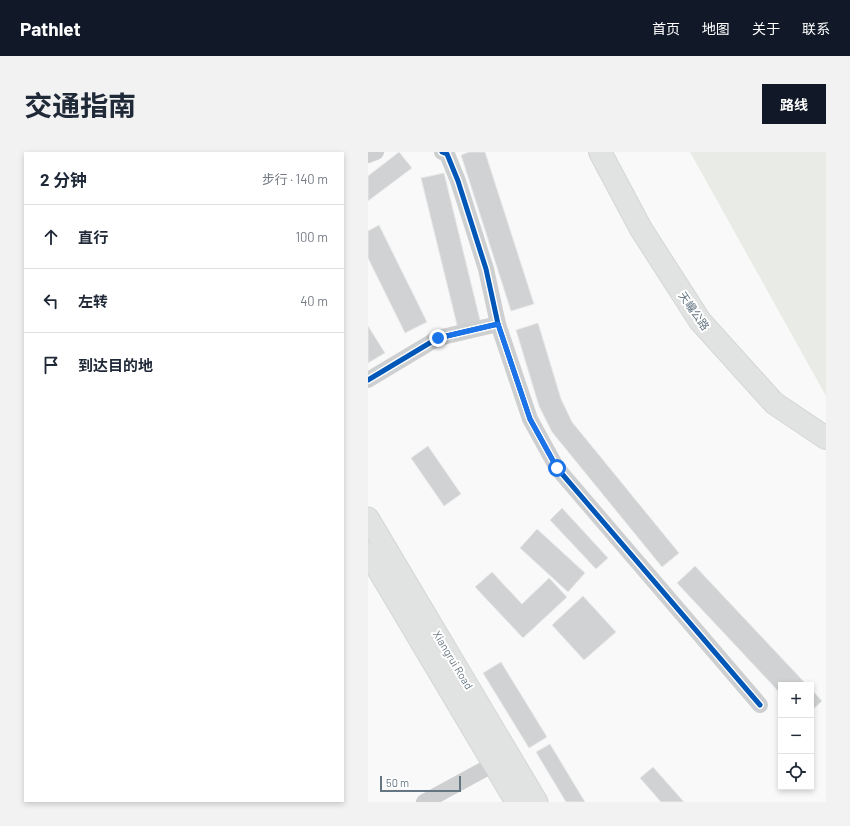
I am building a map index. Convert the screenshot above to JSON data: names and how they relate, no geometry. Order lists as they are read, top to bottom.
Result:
{
  "streets": {
    "highway": ["天巉公路"],
    "main road": ["Xiangrui Road"]
  },
  "scale_bar": "50 m",
  "page": {
    "header": "Pathlet",
    "nav": [
      "首页",
      "地图",
      "关于",
      "联系"
    ],
    "title": "交通指南",
    "buttons": "路线",
    "heading": ["2 分钟", "步行 · 140 m"],
    "list": [
      ["直行", "100 m"],
      ["左转", "40 m"],
      "到达目的地"
    ],
    "map_buttons": ["+", "−"],
    "scale": "50 m"
  }
}
